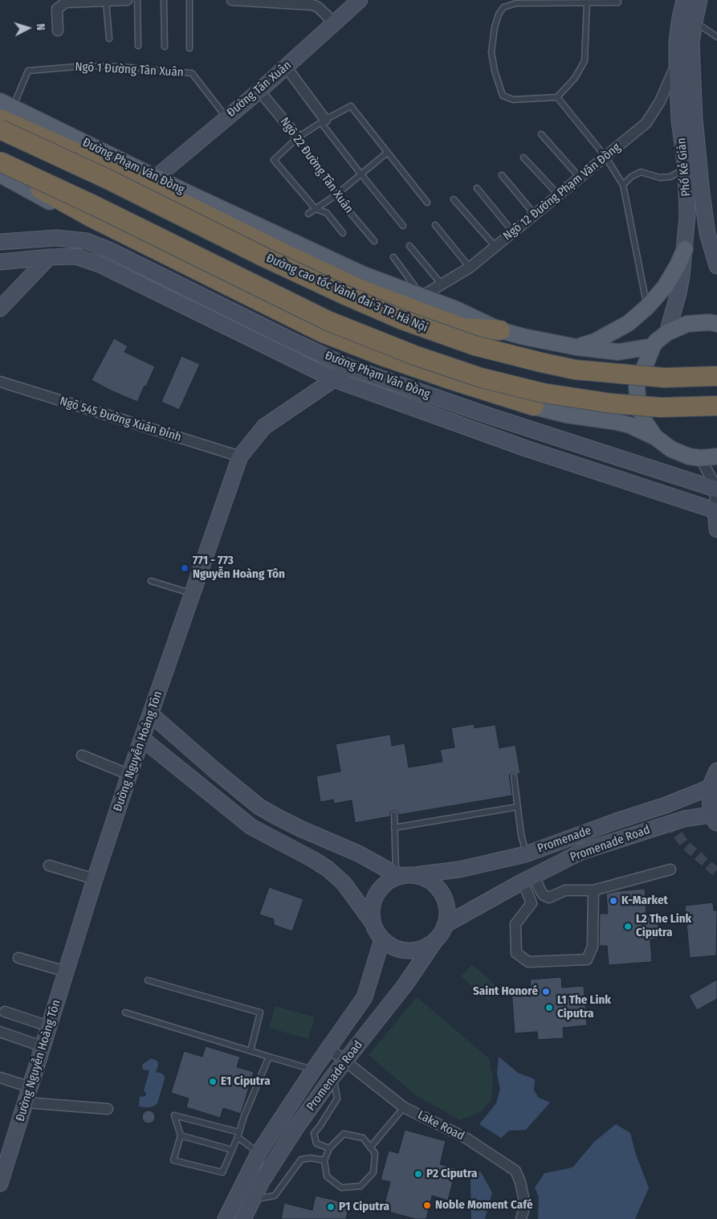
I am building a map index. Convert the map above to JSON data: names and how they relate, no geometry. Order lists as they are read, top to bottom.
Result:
{
  "streets": {
    "highway": ["Đường cao tốc Vành đai 3 TP. Hà Nội"],
    "main road": ["Đường Phạm Văn Đồng"],
    "street": [
      "Đường Tân Xuân",
      "Ngõ 22 Đường Tân Xuân",
      "Phố Kẻ Giàn",
      "Ngõ 12 Đường Phạm Văn Đồng",
      "Ngõ 545 Đường Xuân Đỉnh",
      "Đường Nguyễn Hoàng Tôn",
      "Promenade",
      "Promenade Road",
      "Lake Road"
    ],
    "lane": ["Ngõ 1 Đường Tân Xuân"]
  },
  "crossings": [
    ["Ngõ 1 Đường Tân Xuân", "Đường Tân Xuân"],
    ["Ngõ 1 Đường Tân Xuân", "Đường Phạm Văn Đồng"],
    ["Đường Tân Xuân", "Ngõ 22 Đường Tân Xuân"],
    ["Đường Tân Xuân", "Đường Phạm Văn Đồng"],
    ["Đường Phạm Văn Đồng", "Ngõ 12 Đường Phạm Văn Đồng"],
    ["Đường Phạm Văn Đồng", "Đường Nguyễn Hoàng Tôn"],
    ["Phố Kẻ Giàn", "Ngõ 12 Đường Phạm Văn Đồng"],
    ["Ngõ 545 Đường Xuân Đỉnh", "Đường Nguyễn Hoàng Tôn"],
    ["Promenade", "Promenade Road"],
    ["Promenade Road", "Lake Road"]
  ],
  "places": [
    "771 - 773 Nguyễn Hoàng Tôn",
    "K-Market",
    "L2 The Link Ciputra",
    "Saint Honoré",
    "L1 The Link Ciputra",
    "E1 Ciputra",
    "P2 Ciputra",
    "Noble Moment Café",
    "P1 Ciputra"
  ],
  "north": "right"
}
